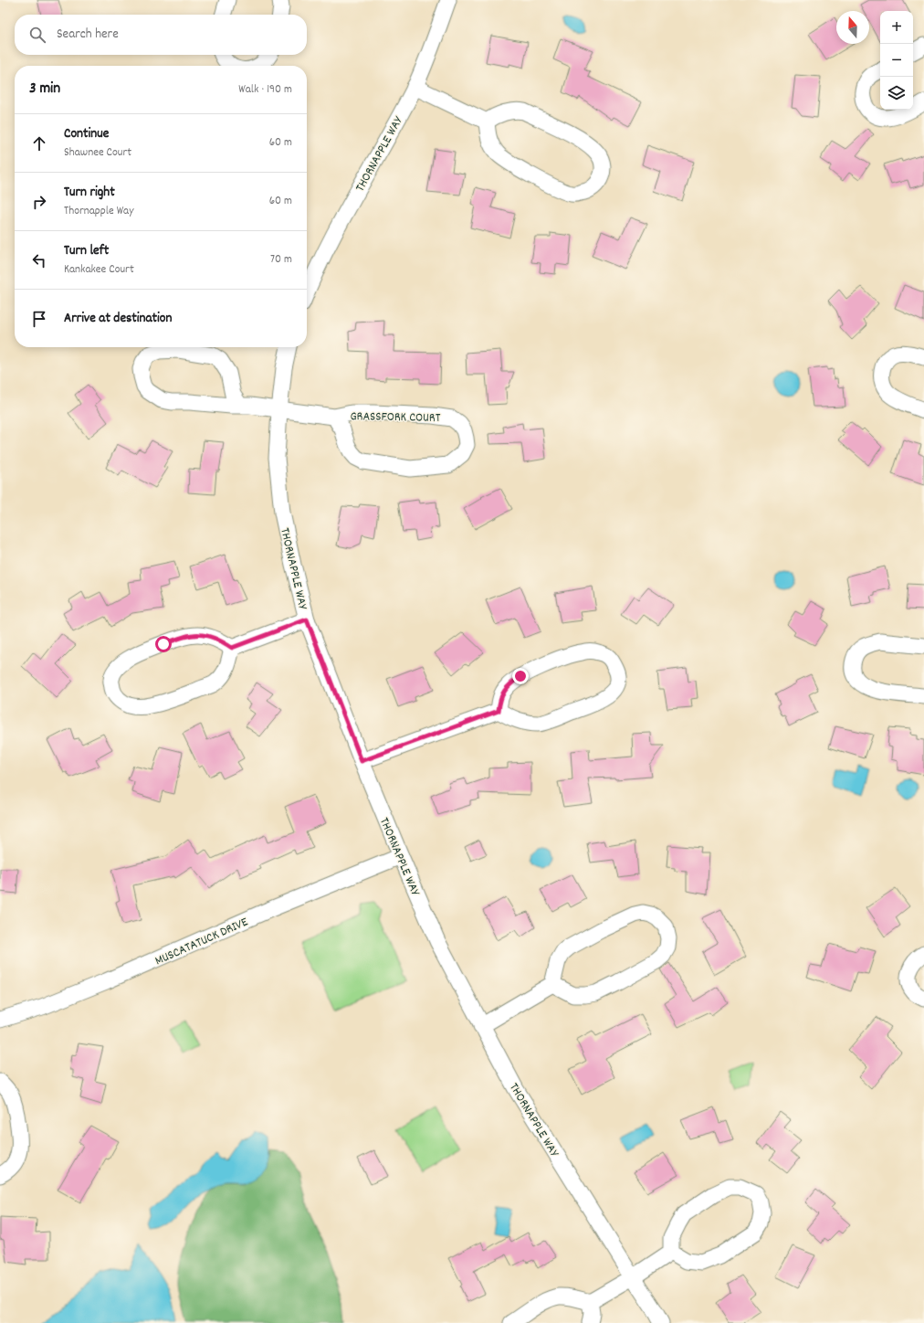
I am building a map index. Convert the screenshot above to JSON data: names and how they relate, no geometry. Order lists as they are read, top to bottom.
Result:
{
  "streets": {
    "street": ["THORNAPPLE WAY", "GRASSFORK COURT", "MUSCATATUCK DRIVE"]
  },
  "crossings": [
    ["THORNAPPLE WAY", "GRASSFORK COURT"],
    ["THORNAPPLE WAY", "MUSCATATUCK DRIVE"]
  ],
  "north": "top",
  "page": {
    "map_buttons": ["+", "−"],
    "search": "Search here",
    "heading": ["3 min", "Walk · 190 m"],
    "list": [
      ["Continue", "Shawnee Court", "60 m"],
      ["Turn right", "Thornapple Way", "60 m"],
      ["Turn left", "Kankakee Court", "70 m"],
      "Arrive at destination"
    ]
  }
}
